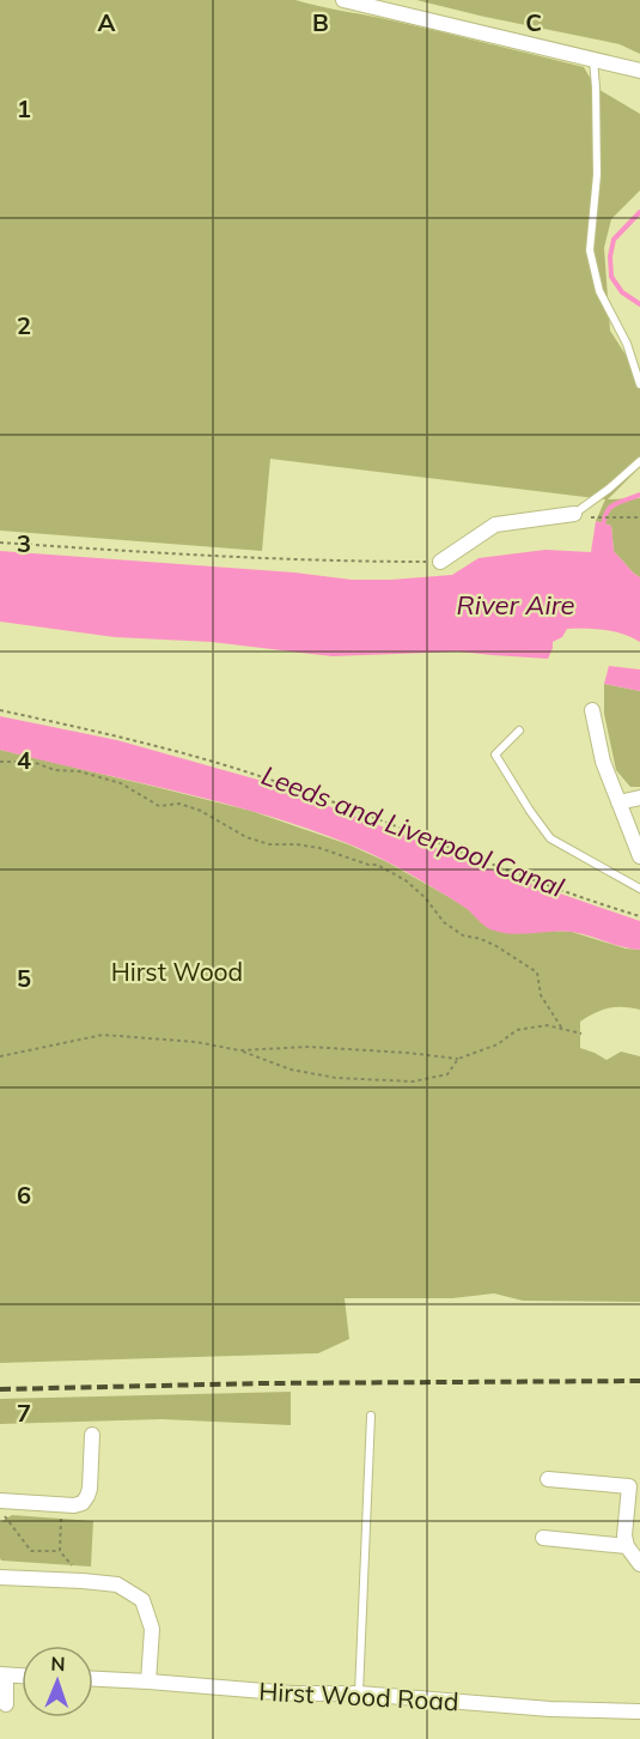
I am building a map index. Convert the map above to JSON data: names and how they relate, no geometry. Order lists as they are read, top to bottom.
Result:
{
  "streets": {
    "street": ["Hirst Wood Road"]
  },
  "water": ["River Aire", "Leeds and Liverpool Canal"],
  "parks": ["Hirst Wood"],
  "north": "top",
  "grid": {
    "columns": ["A", "B", "C"],
    "rows": [
      "1",
      "2",
      "3",
      "4",
      "5",
      "6",
      "7"
    ]
  }
}
